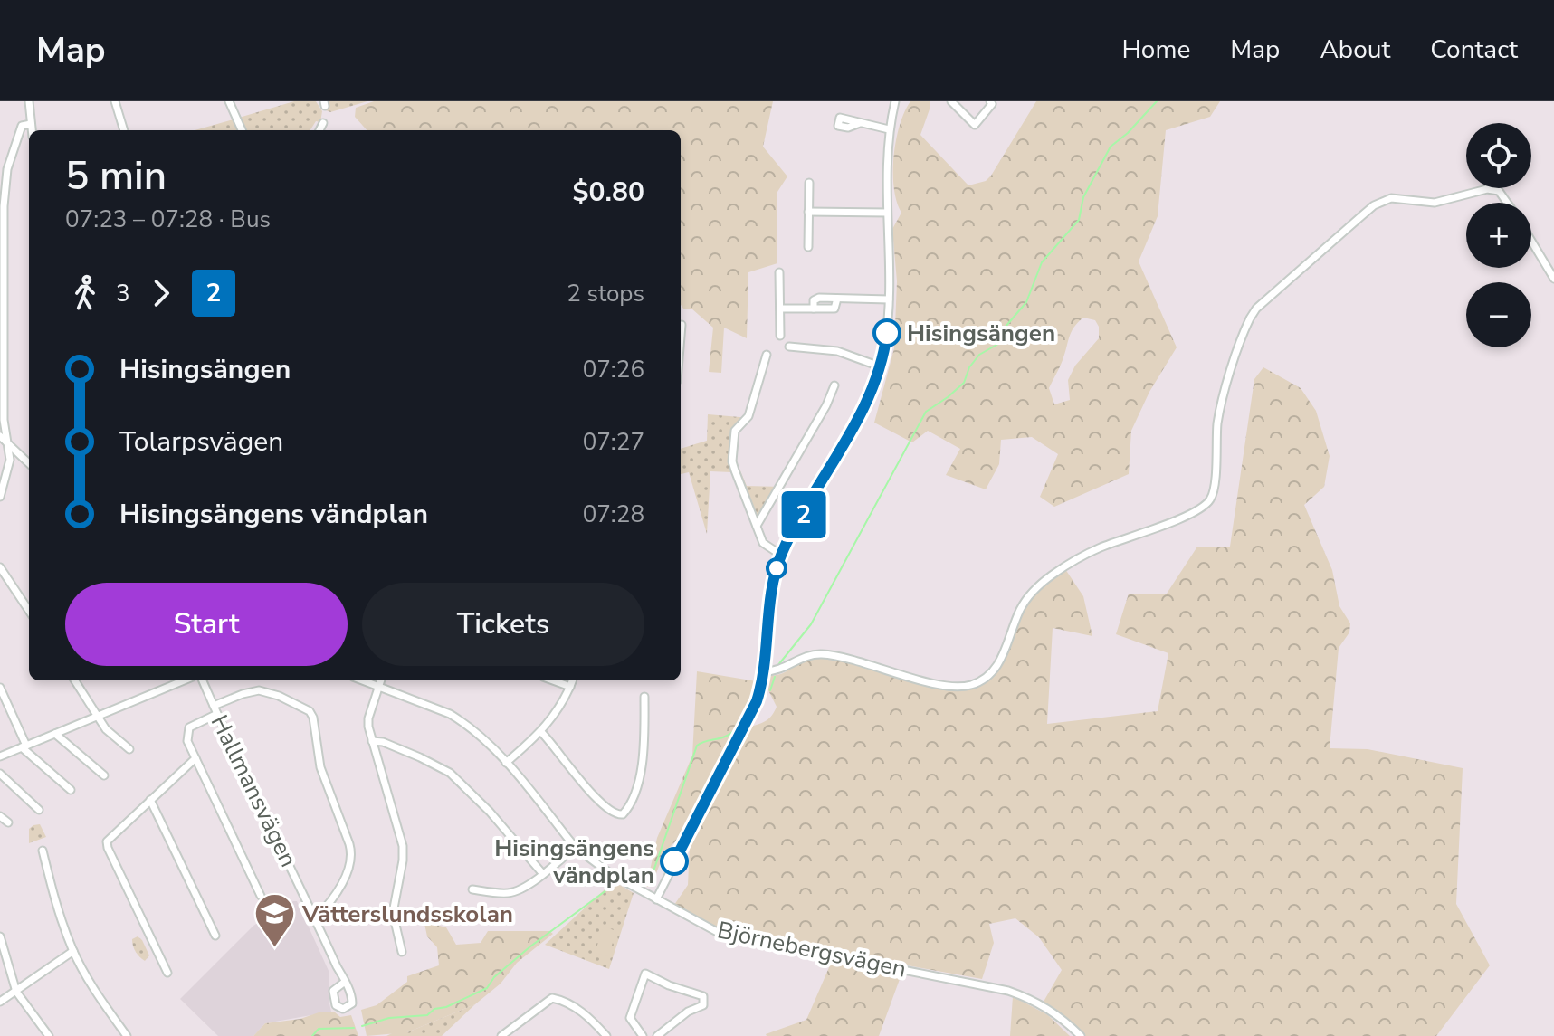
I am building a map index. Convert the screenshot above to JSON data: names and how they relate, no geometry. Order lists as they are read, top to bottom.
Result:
{
  "streets": {
    "street": ["Hallmansvägen", "Björnebergsvägen"]
  },
  "places": {
    "other": ["Hisingsängen", "Hisingsängens vändplan"],
    "school or university": ["Vätterslundsskolan"]
  },
  "lines": ["bus line 2"],
  "page": {
    "header": "Map",
    "nav": [
      "Home",
      "Map",
      "About",
      "Contact"
    ],
    "on_map": "2",
    "map_buttons": ["+", "−"],
    "heading": ["5 min", "07:23 – 07:28 · Bus", "$0.80"],
    "legs": ["3", "2", "2 stops"],
    "list": [
      {
        "name": "Hisingsängen",
        "value": "07:26"
      },
      {
        "name": "Tolarpsvägen",
        "value": "07:27"
      },
      {
        "name": "Hisingsängens vändplan",
        "value": "07:28"
      }
    ],
    "buttons": ["Start", "Tickets"]
  }
}
